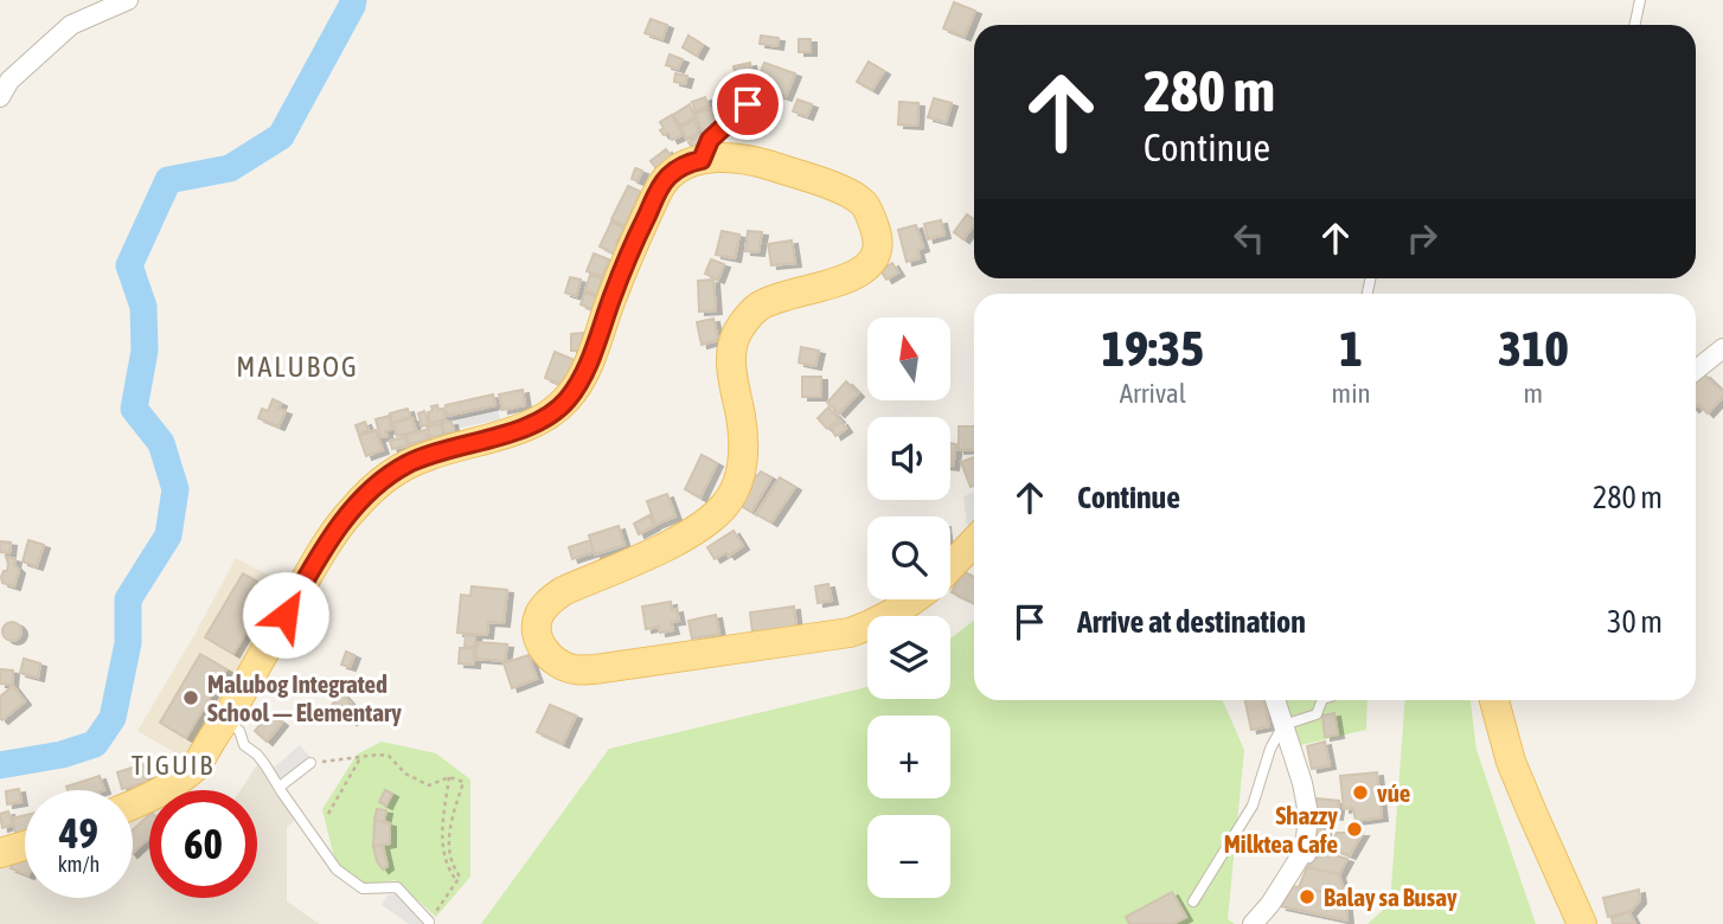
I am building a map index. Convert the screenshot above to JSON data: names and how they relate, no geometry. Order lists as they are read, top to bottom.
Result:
{
  "districts": ["MALUBOG", "TIGUIB"],
  "places": [
    "Malubog Integrated School — Elementary",
    "vúe",
    "Shazzy Milktea Cafe",
    "Balay sa Busay"
  ],
  "north": "top",
  "page": {
    "turn": ["280 m", "Continue"],
    "eta": [
      "19:35",
      "Arrival",
      "1",
      "min",
      "310",
      "m"
    ],
    "map_buttons": ["+", "−"],
    "list": [
      {
        "name": "Continue",
        "value": "280 m"
      },
      {
        "name": "Arrive at destination",
        "value": "30 m"
      }
    ],
    "speed": "49 km/h",
    "limit": "60"
  }
}
